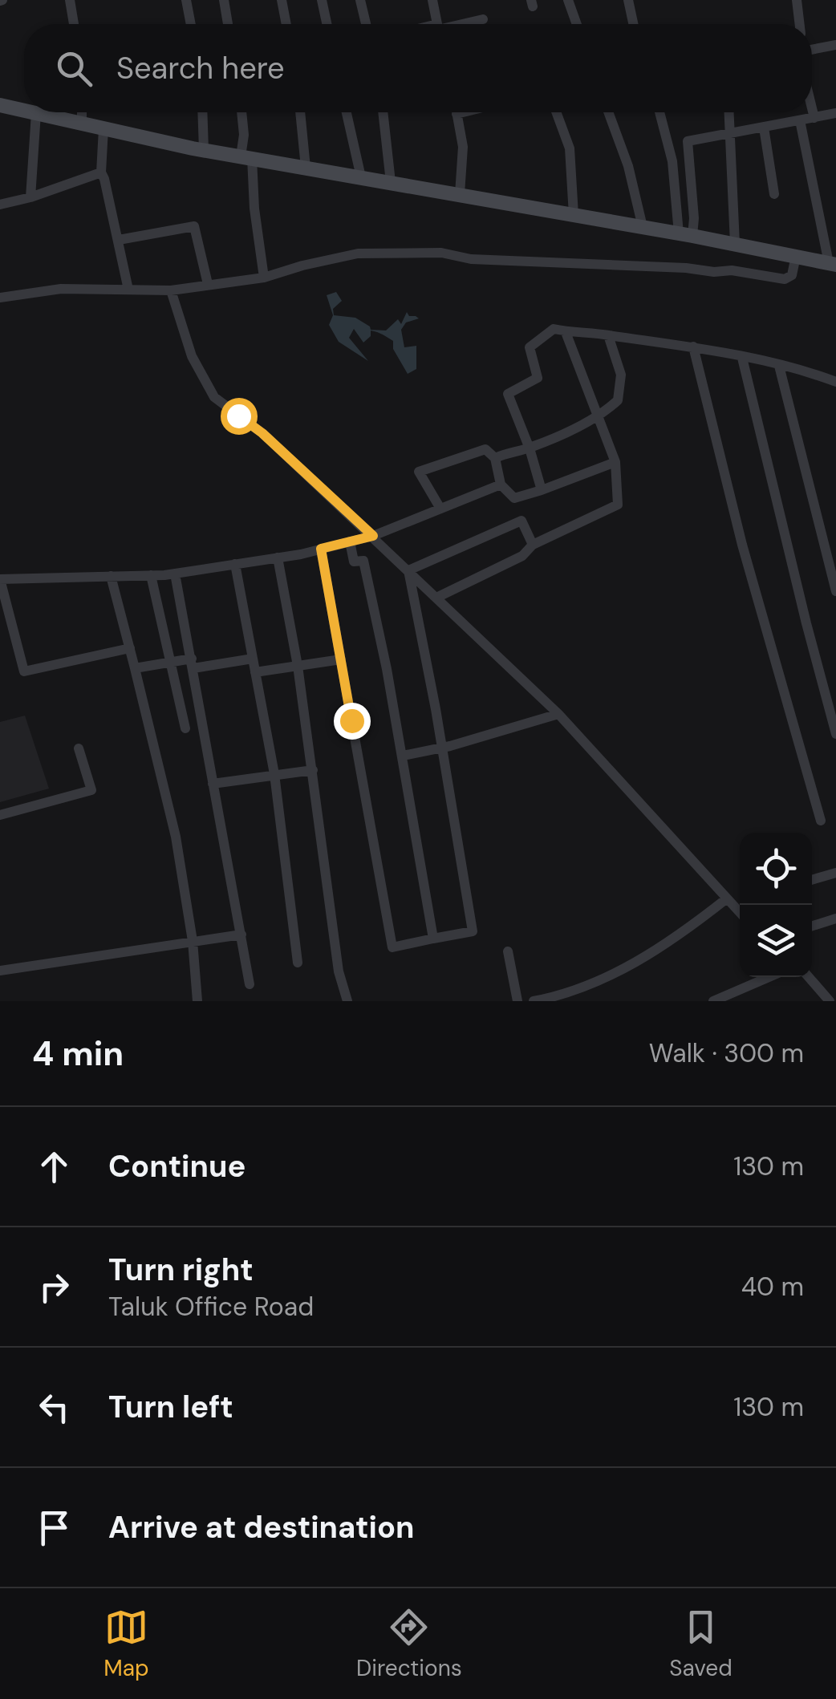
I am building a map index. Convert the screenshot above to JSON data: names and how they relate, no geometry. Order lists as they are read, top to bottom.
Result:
{
  "page": {
    "search": "Search here",
    "heading": ["4 min", "Walk · 300 m"],
    "list": [
      ["Continue", "130 m"],
      ["Turn right", "Taluk Office Road", "40 m"],
      ["Turn left", "130 m"],
      "Arrive at destination"
    ],
    "nav": ["Map", "Directions", "Saved"]
  }
}
